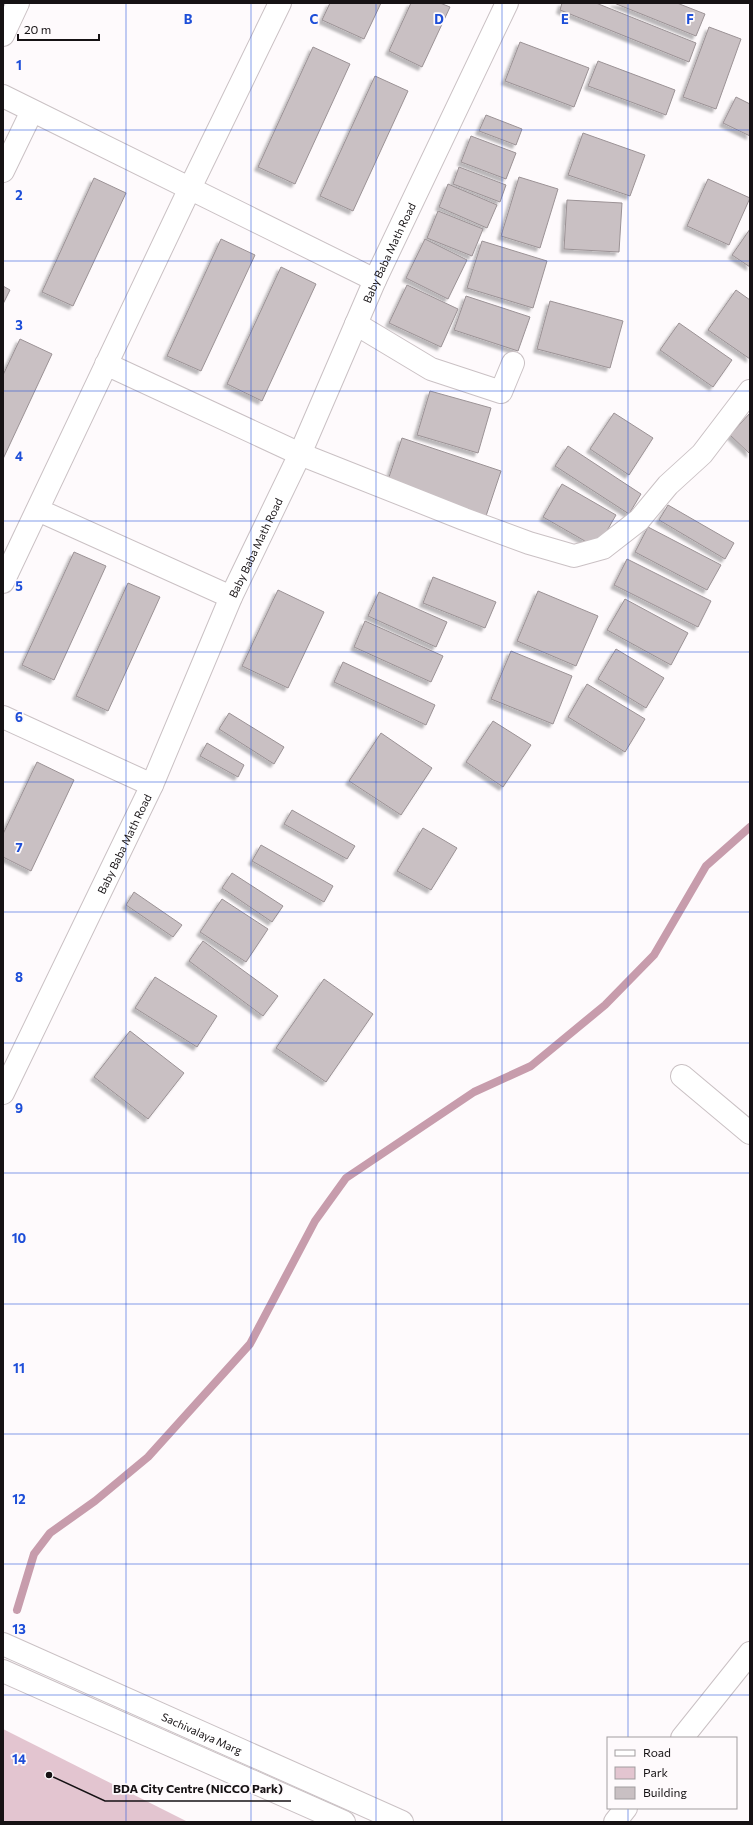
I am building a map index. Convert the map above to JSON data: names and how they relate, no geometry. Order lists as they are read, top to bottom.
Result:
{
  "streets": {
    "street": ["Baby Baba Math Road", "Sachivalaya Marg"]
  },
  "places": ["BDA City Centre (NICCO Park)"],
  "legend": ["Road", "Park", "Building"],
  "scale_bar": "20 m",
  "grid": {
    "columns": [
      "B",
      "C",
      "D",
      "E",
      "F"
    ],
    "rows": [
      "1",
      "2",
      "3",
      "4",
      "5",
      "6",
      "7",
      "8",
      "9",
      "10",
      "11",
      "12",
      "13",
      "14"
    ]
  }
}
